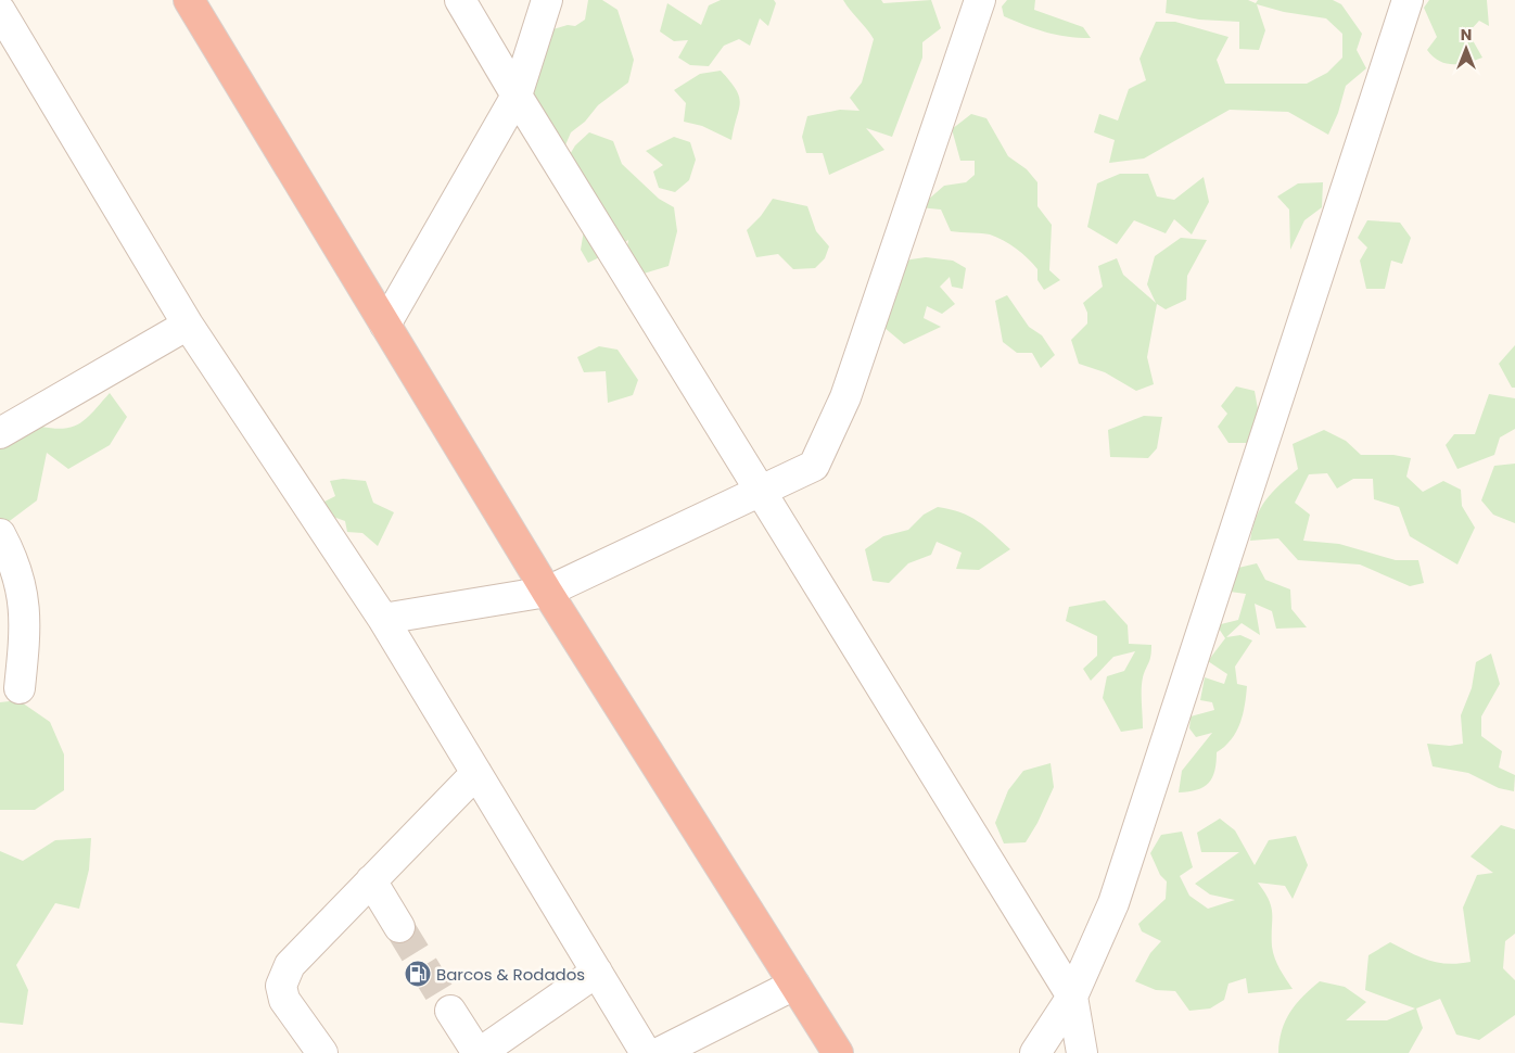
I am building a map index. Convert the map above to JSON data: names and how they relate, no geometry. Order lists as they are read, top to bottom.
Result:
{
  "places": {
    "fuel station": ["Barcos & Rodados"]
  },
  "north": "top"
}
